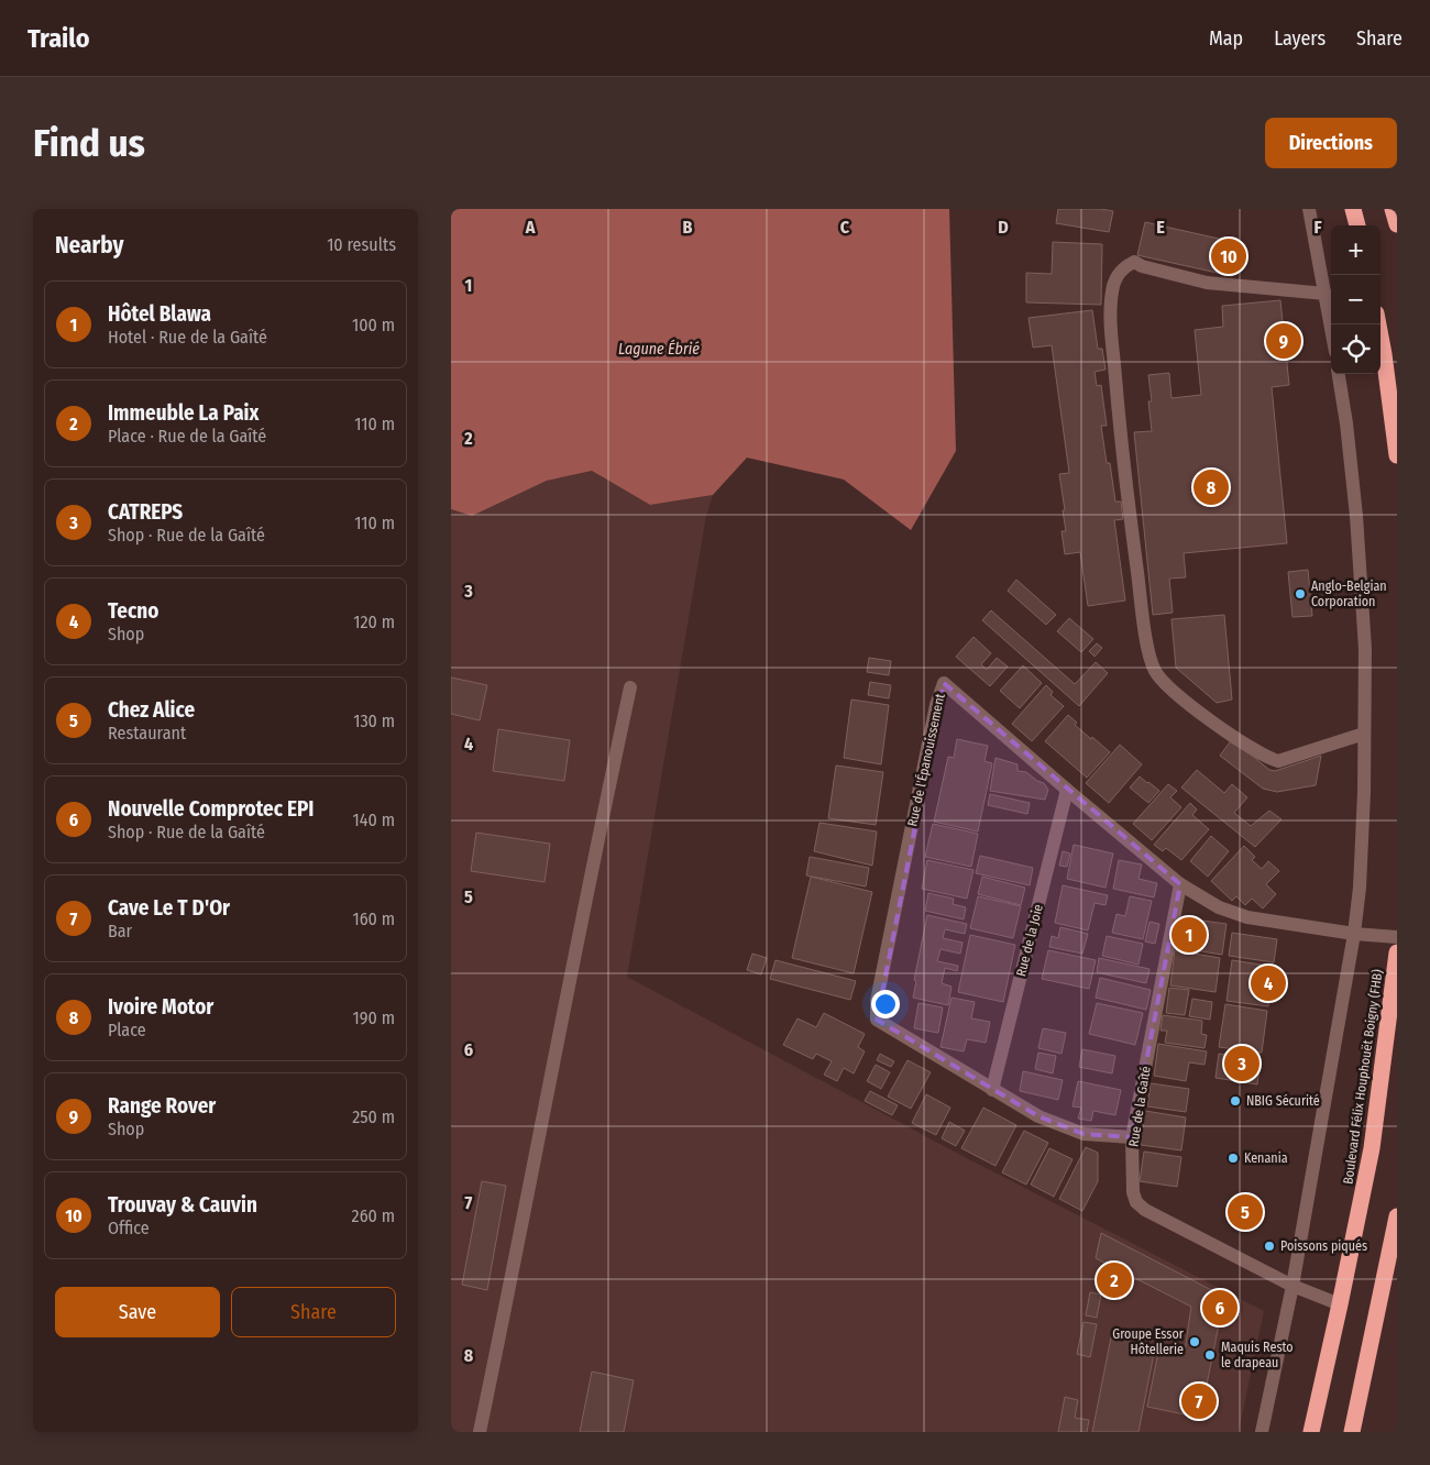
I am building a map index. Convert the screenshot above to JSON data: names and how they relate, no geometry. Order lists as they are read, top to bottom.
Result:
{
  "streets": {
    "highway": ["Boulevard Félix Houphouët Boigny (FHB)"],
    "street": ["Rue de l'Épanouissement", "Rue de la Joie", "Rue de la Gaîté"]
  },
  "crossings": [
    ["Rue de l'Épanouissement", "Rue de la Joie"],
    ["Rue de l'Épanouissement", "Rue de la Gaîté"],
    ["Boulevard Félix Houphouët Boigny (FHB)", "Rue de la Gaîté"]
  ],
  "water": ["Lagune Ébrié"],
  "places": [
    "Anglo-Belgian Corporation",
    "NBIG Sécurité",
    "Kenania",
    "Poissons piqués",
    "Groupe Essor Hôtellerie",
    "Maquis Resto le drapeau"
  ],
  "page": {
    "header": "Trailo",
    "nav": ["Map", "Layers", "Share"],
    "buttons": [
      "Directions",
      ["Save", "Share"]
    ],
    "title": "Find us",
    "heading": ["Nearby", "10 results"],
    "map_buttons": ["+", "−"],
    "pins": [
      "10",
      "9",
      "8",
      "1",
      "4",
      "3",
      "5",
      "2",
      "6",
      "7"
    ],
    "list": [
      {
        "mark": "1",
        "name": "Hôtel Blawa",
        "note": "Hotel · Rue de la Gaîté",
        "value": "100 m"
      },
      {
        "mark": "2",
        "name": "Immeuble La Paix",
        "note": "Place · Rue de la Gaîté",
        "value": "110 m"
      },
      {
        "mark": "3",
        "name": "CATREPS",
        "note": "Shop · Rue de la Gaîté",
        "value": "110 m"
      },
      {
        "mark": "4",
        "name": "Tecno",
        "note": "Shop",
        "value": "120 m"
      },
      {
        "mark": "5",
        "name": "Chez Alice",
        "note": "Restaurant",
        "value": "130 m"
      },
      {
        "mark": "6",
        "name": "Nouvelle Comprotec EPI",
        "note": "Shop · Rue de la Gaîté",
        "value": "140 m"
      },
      {
        "mark": "7",
        "name": "Cave Le T D'Or",
        "note": "Bar",
        "value": "160 m"
      },
      {
        "mark": "8",
        "name": "Ivoire Motor",
        "note": "Place",
        "value": "190 m"
      },
      {
        "mark": "9",
        "name": "Range Rover",
        "note": "Shop",
        "value": "250 m"
      },
      {
        "mark": "10",
        "name": "Trouvay & Cauvin",
        "note": "Office",
        "value": "260 m"
      }
    ]
  },
  "grid": {
    "columns": [
      "A",
      "B",
      "C",
      "D",
      "E",
      "F"
    ],
    "rows": [
      "1",
      "2",
      "3",
      "4",
      "5",
      "6",
      "7",
      "8"
    ]
  }
}
